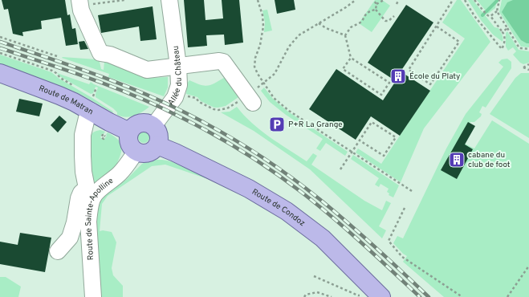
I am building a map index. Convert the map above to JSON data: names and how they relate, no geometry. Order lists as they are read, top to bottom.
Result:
{
  "streets": {
    "main road": ["Route de Matran", "Route de Condoz"],
    "street": ["Allée du Château", "Route de Sainte-Apolline"]
  },
  "crossings": [
    ["Allée du Château", "Route de Matran"],
    ["Allée du Château", "Route de Condoz"],
    ["Allée du Château", "Route de Sainte-Apolline"],
    ["Route de Matran", "Route de Condoz"],
    ["Route de Matran", "Route de Sainte-Apolline"],
    ["Route de Condoz", "Route de Sainte-Apolline"]
  ],
  "places": {
    "building": ["École du Platy", "cabane du club de foot"],
    "parking": ["P+R La Grange"]
  }
}
